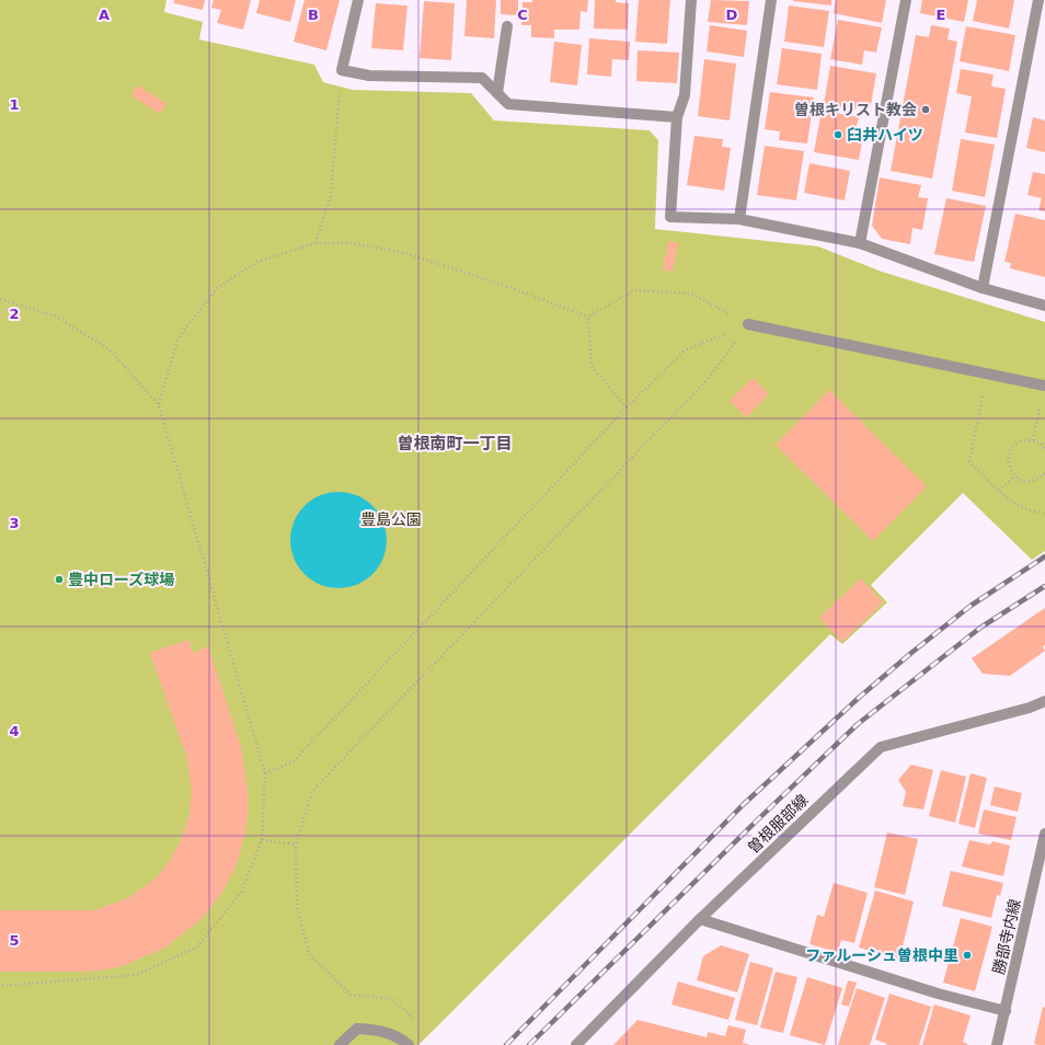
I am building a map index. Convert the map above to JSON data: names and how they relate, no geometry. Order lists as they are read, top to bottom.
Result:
{
  "streets": {
    "street": ["曽根服部線", "勝部寺内線"]
  },
  "districts": ["曽根南町一丁目"],
  "parks": ["豊島公園"],
  "places": [
    "曽根キリスト教会",
    "臼井ハイツ",
    "豊中ローズ球場",
    "ファルーシュ曽根中里"
  ],
  "grid": {
    "columns": [
      "A",
      "B",
      "C",
      "D",
      "E"
    ],
    "rows": [
      "1",
      "2",
      "3",
      "4",
      "5"
    ]
  }
}
